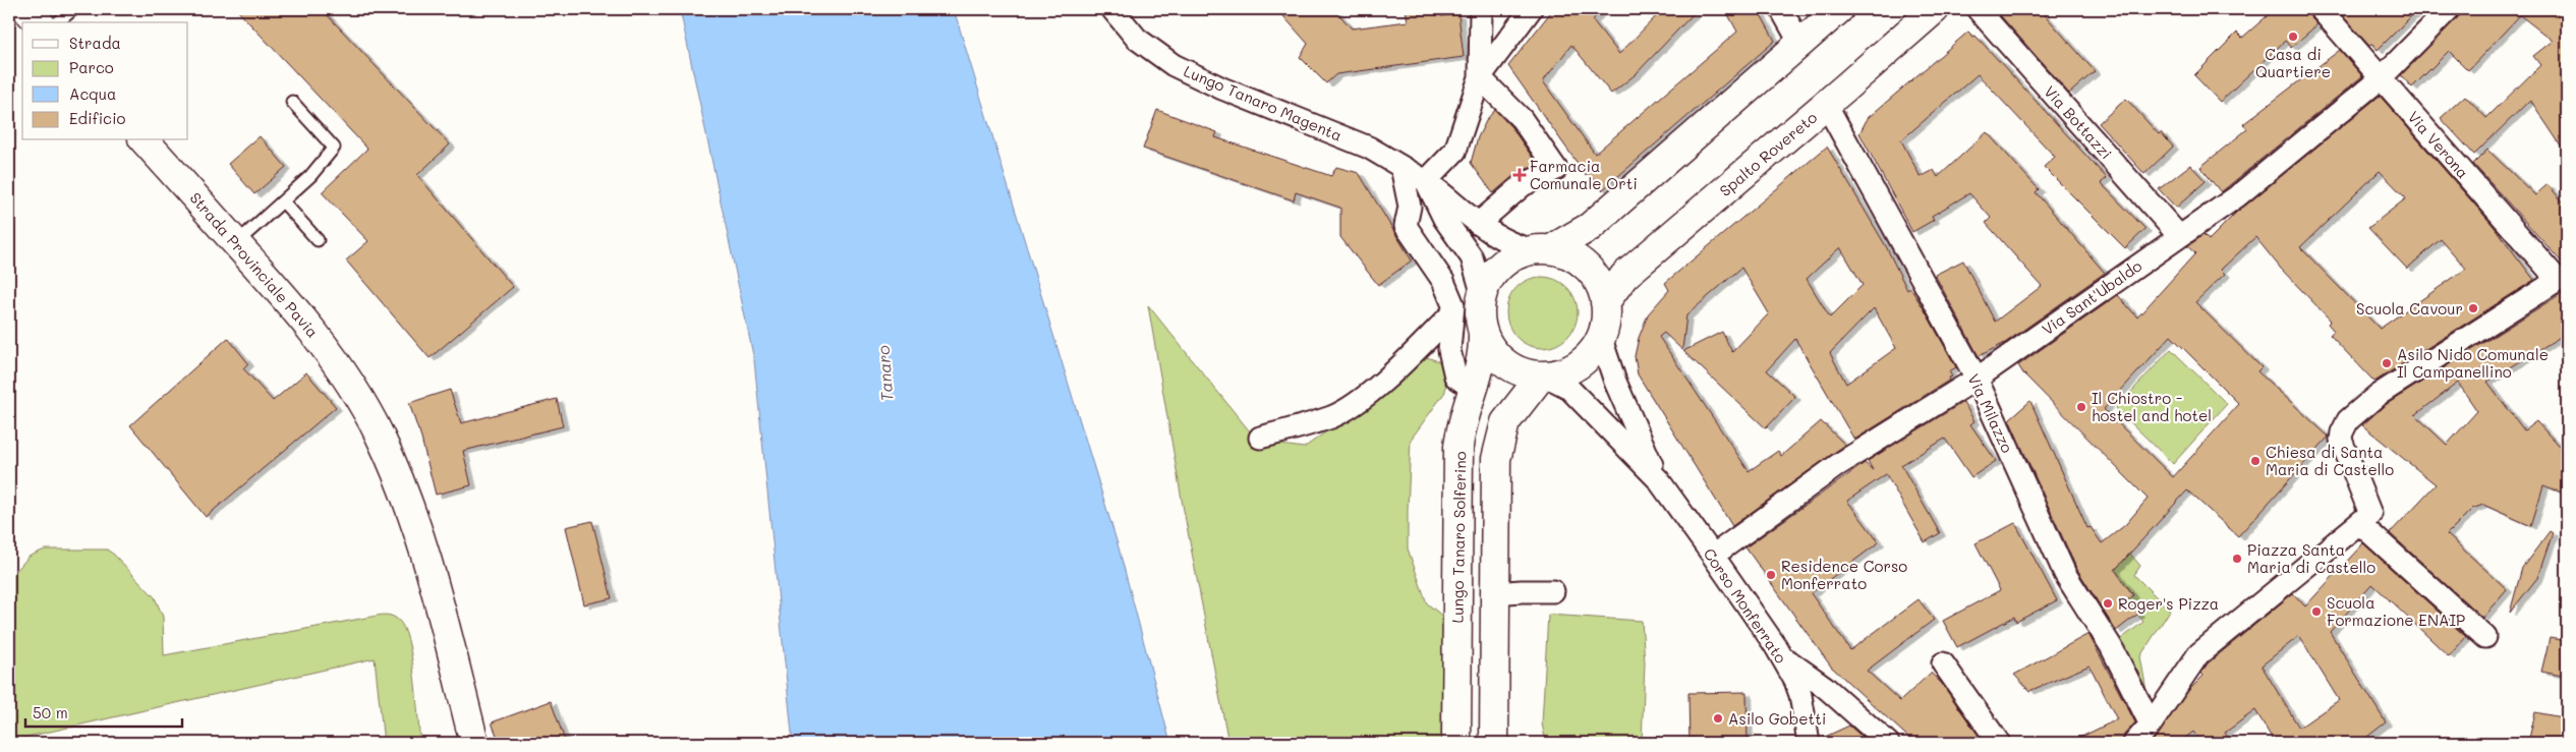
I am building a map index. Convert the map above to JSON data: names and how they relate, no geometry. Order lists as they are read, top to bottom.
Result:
{
  "streets": {
    "main road": ["Spalto Rovereto", "Strada Provinciale Pavia", "Lungo Tanaro Solferino"],
    "street": [
      "Lungo Tanaro Magenta",
      "Via Bottazzi",
      "Via Verona",
      "Via Sant'Ubaldo",
      "Via Milazzo",
      "Corso Monferrato"
    ]
  },
  "crossings": [
    ["Lungo Tanaro Magenta", "Spalto Rovereto"],
    ["Lungo Tanaro Magenta", "Lungo Tanaro Solferino"],
    ["Lungo Tanaro Magenta", "Corso Monferrato"],
    ["Via Bottazzi", "Via Sant'Ubaldo"],
    ["Via Verona", "Via Sant'Ubaldo"],
    ["Spalto Rovereto", "Via Milazzo"],
    ["Spalto Rovereto", "Lungo Tanaro Solferino"],
    ["Spalto Rovereto", "Corso Monferrato"],
    ["Via Sant'Ubaldo", "Via Milazzo"],
    ["Via Sant'Ubaldo", "Corso Monferrato"],
    ["Lungo Tanaro Solferino", "Corso Monferrato"]
  ],
  "water": ["Tanaro"],
  "places": {
    "other": [
      "Casa di Quartiere",
      "Scuola Cavour",
      "Asilo Nido Comunale Il Campanellino",
      "Il Chiostro - hostel and hotel",
      "Chiesa di Santa Maria di Castello",
      "Piazza Santa Maria di Castello",
      "Residence Corso Monferrato",
      "Roger's Pizza",
      "Scuola Formazione ENAIP",
      "Asilo Gobetti"
    ],
    "health": ["Farmacia Comunale Orti"]
  },
  "legend": [
    "Strada",
    "Parco",
    "Acqua",
    "Edificio"
  ],
  "scale_bar": "50 m"
}
